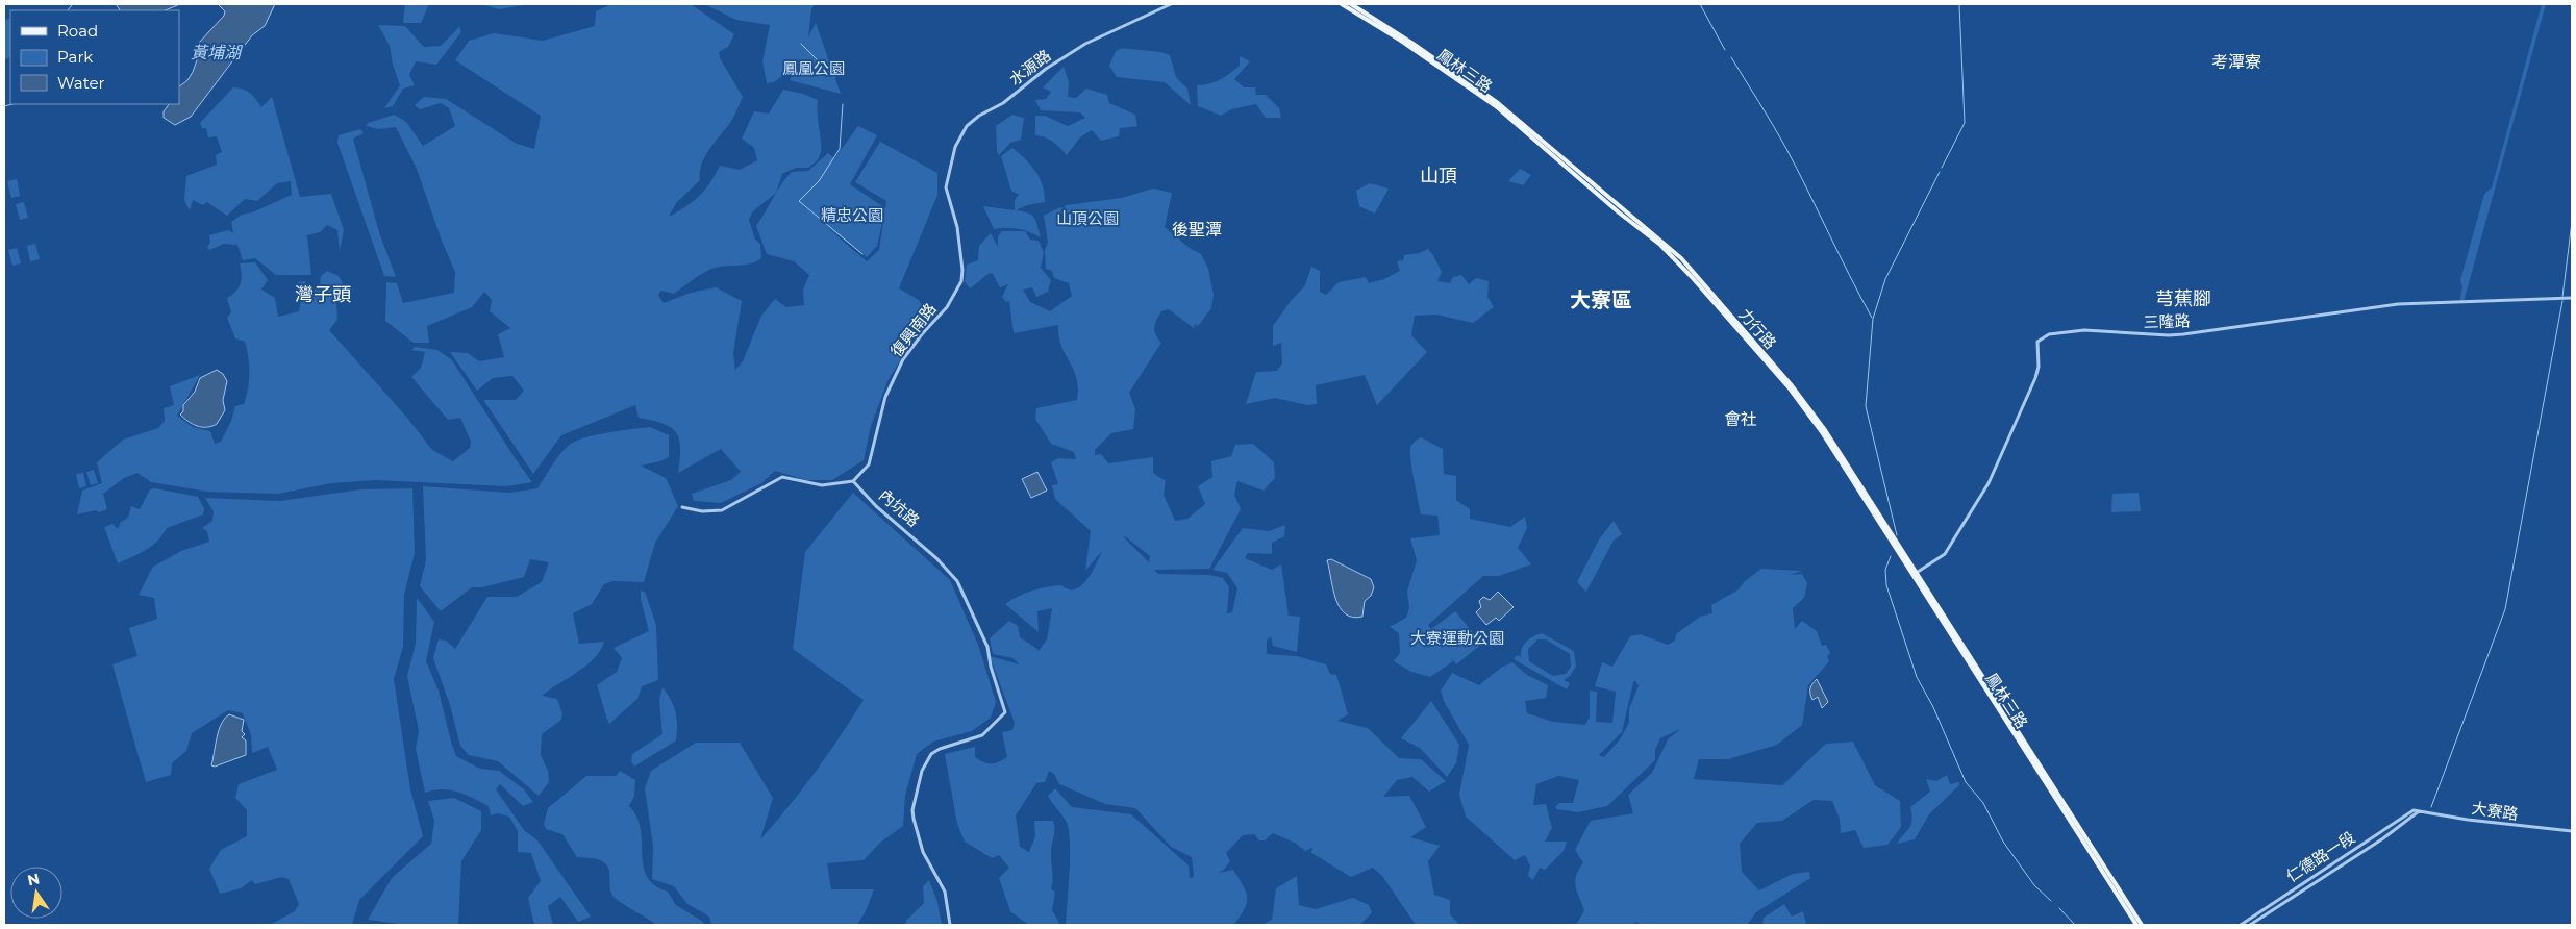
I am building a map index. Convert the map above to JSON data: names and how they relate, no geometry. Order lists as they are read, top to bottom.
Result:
{
  "streets": {
    "main road": ["鳳林三路", "力行路"],
    "street": [
      "水源路",
      "三隆路",
      "復興南路",
      "內坑路",
      "大寮路",
      "仁德路一段"
    ]
  },
  "crossings": [
    ["水源路", "復興南路"],
    ["鳳林三路", "三隆路"],
    ["鳳林三路", "力行路"],
    ["復興南路", "內坑路"],
    ["大寮路", "仁德路一段"]
  ],
  "districts": [
    "考潭寮",
    "山頂",
    "後聖潭",
    "灣子頭",
    "芎蕉腳",
    "大寮區",
    "會社"
  ],
  "water": ["黃埔湖"],
  "parks": [
    "鳳凰公園",
    "精忠公園",
    "山頂公園",
    "大寮運動公園"
  ],
  "legend": ["Road", "Park", "Water"],
  "north": "top"
}
